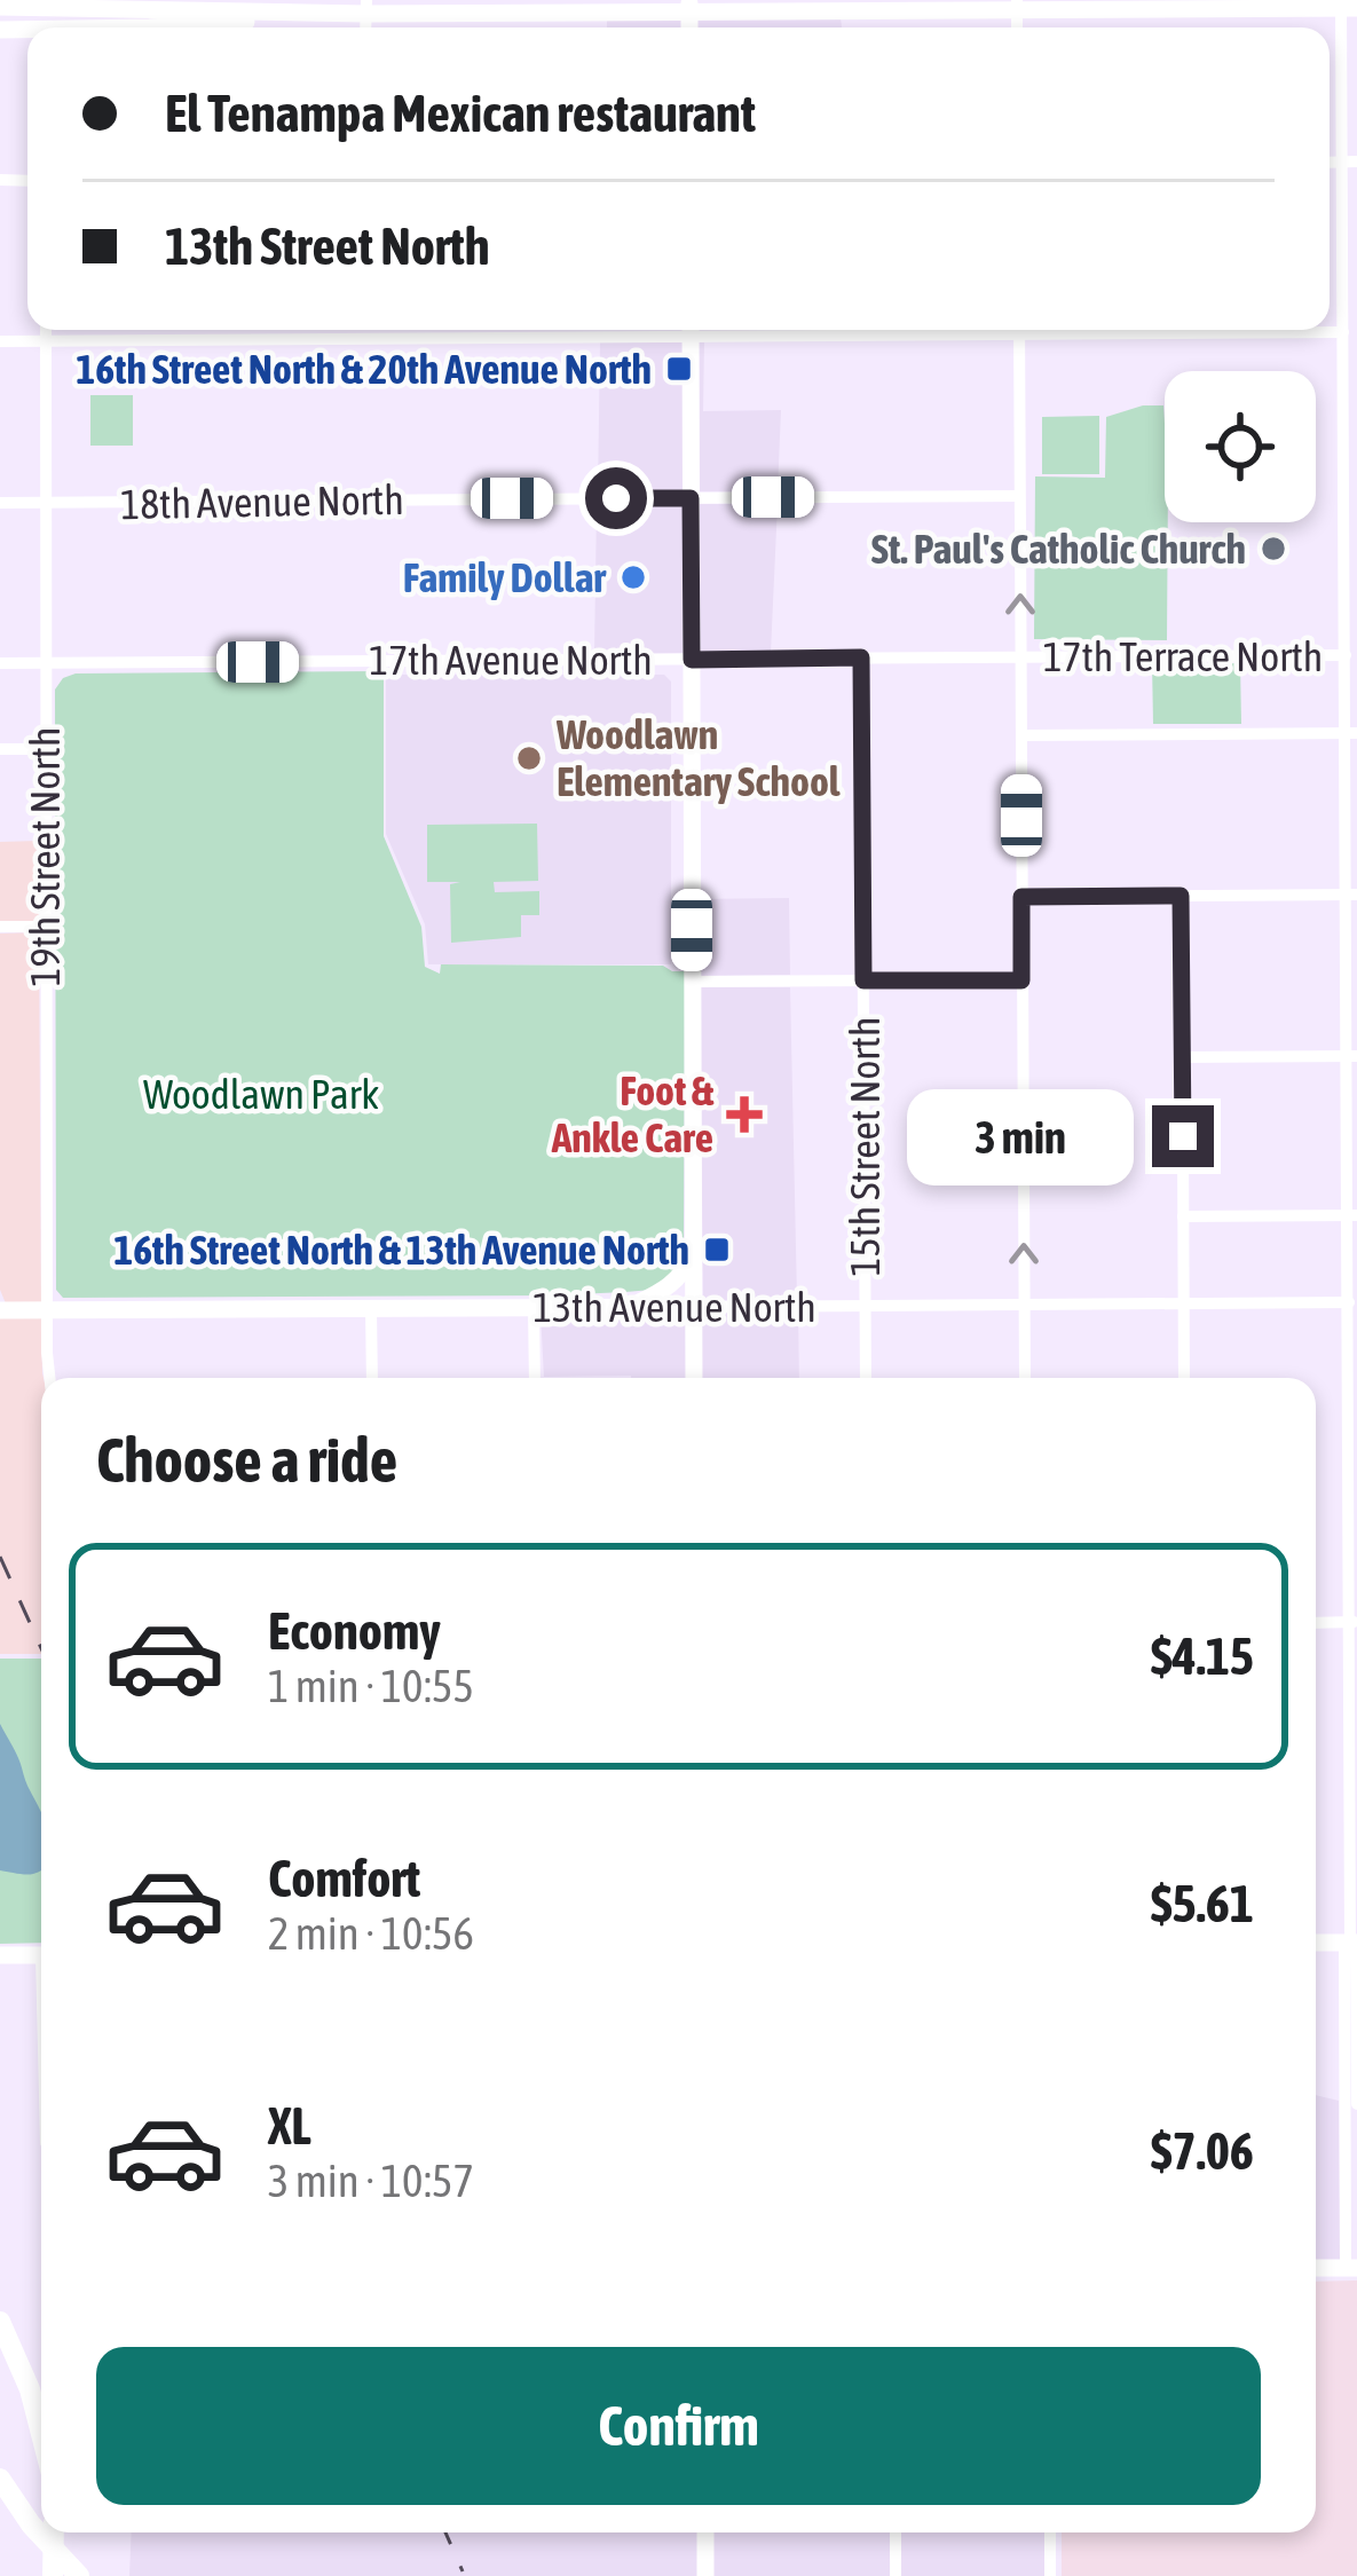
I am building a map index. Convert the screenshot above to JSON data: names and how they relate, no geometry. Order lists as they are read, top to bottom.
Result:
{
  "streets": {
    "street": [
      "18th Avenue North",
      "17th Terrace North",
      "17th Avenue North",
      "19th Street North",
      "15th Street North",
      "13th Avenue North"
    ]
  },
  "crossings": [
    ["18th Avenue North", "19th Street North"],
    ["17th Terrace North", "17th Avenue North"],
    ["17th Avenue North", "19th Street North"],
    ["17th Avenue North", "15th Street North"],
    ["19th Street North", "13th Avenue North"],
    ["15th Street North", "13th Avenue North"]
  ],
  "parks": ["Woodlawn Park"],
  "places": {
    "transit": ["16th Street North & 20th Avenue North", "16th Street North & 13th Avenue North"],
    "other": ["St. Paul's Catholic Church", "Family Dollar", "Woodlawn Elementary School"],
    "health": ["Foot & Ankle Care"]
  },
  "page": {
    "banner": ["El Tenampa Mexican restaurant", "13th Street North"],
    "bubble": "3 min",
    "heading": "Choose a ride",
    "list": [
      {
        "name": "Economy",
        "note": "1 min · 10:55",
        "value": "$4.15"
      },
      {
        "name": "Comfort",
        "note": "2 min · 10:56",
        "value": "$5.61"
      },
      {
        "name": "XL",
        "note": "3 min · 10:57",
        "value": "$7.06"
      }
    ],
    "buttons": "Confirm"
  }
}
